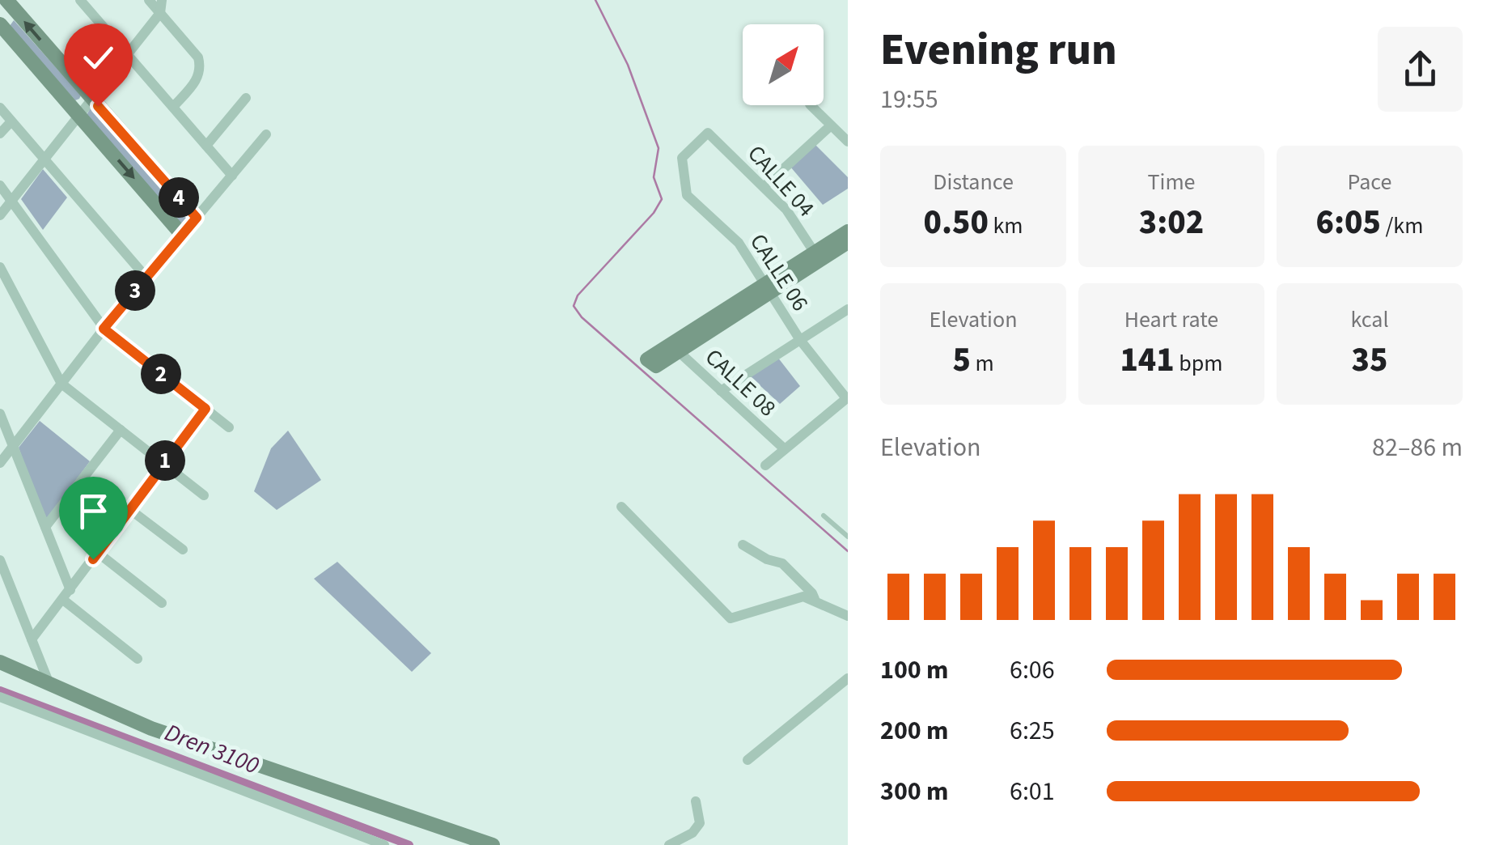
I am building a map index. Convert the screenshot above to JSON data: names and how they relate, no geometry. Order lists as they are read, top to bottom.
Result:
{
  "streets": {
    "street": ["CALLE 04", "CALLE 06", "CALLE 08"]
  },
  "crossings": [
    ["CALLE 04", "CALLE 06"]
  ],
  "water": ["Dren 3100"],
  "north": "top right",
  "page": {
    "heading": ["Evening run", "19:55"],
    "stats": [
      ["Distance", "0.50 km"],
      ["Time", "3:02"],
      ["Pace", "6:05 /km"],
      ["Elevation", "5 m"],
      ["Heart rate", "141 bpm"],
      ["kcal", "35"]
    ],
    "pins": [
      "4",
      "3",
      "2",
      "1"
    ],
    "chart": ["Elevation", "82–86 m"],
    "list": [
      {
        "name": "100 m",
        "note": "6:06"
      },
      {
        "name": "200 m",
        "note": "6:25"
      },
      {
        "name": "300 m",
        "note": "6:01"
      }
    ]
  }
}
